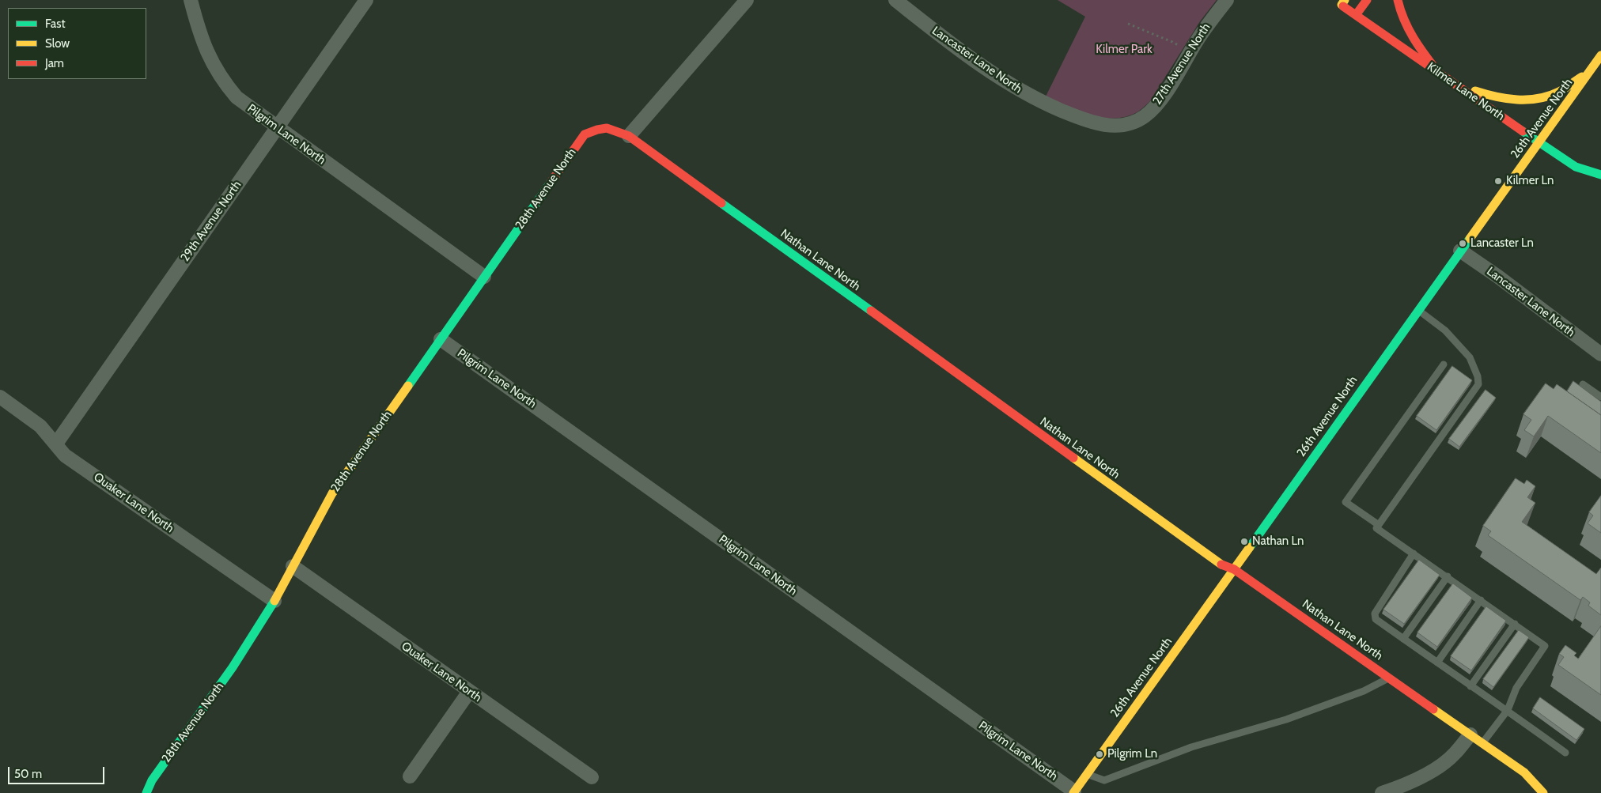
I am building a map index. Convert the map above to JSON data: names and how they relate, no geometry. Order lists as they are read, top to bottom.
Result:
{
  "streets": {
    "main road": [
      "Kilmer Lane North",
      "26th Avenue North",
      "28th Avenue North",
      "Nathan Lane North"
    ],
    "street": [
      "Lancaster Lane North",
      "27th Avenue North",
      "Pilgrim Lane North",
      "29th Avenue North",
      "Quaker Lane North"
    ]
  },
  "crossings": [
    ["Lancaster Lane North", "27th Avenue North"],
    ["Lancaster Lane North", "26th Avenue North"],
    ["Kilmer Lane North", "26th Avenue North"],
    ["26th Avenue North", "Pilgrim Lane North"],
    ["26th Avenue North", "Nathan Lane North"],
    ["Pilgrim Lane North", "28th Avenue North"],
    ["Pilgrim Lane North", "29th Avenue North"],
    ["28th Avenue North", "Nathan Lane North"],
    ["28th Avenue North", "Quaker Lane North"],
    ["29th Avenue North", "Quaker Lane North"]
  ],
  "parks": ["Kilmer Park"],
  "places": [
    "Kilmer Ln",
    "Lancaster Ln",
    "Nathan Ln",
    "Pilgrim Ln"
  ],
  "legend": ["Fast", "Slow", "Jam"],
  "scale_bar": "50 m"
}
